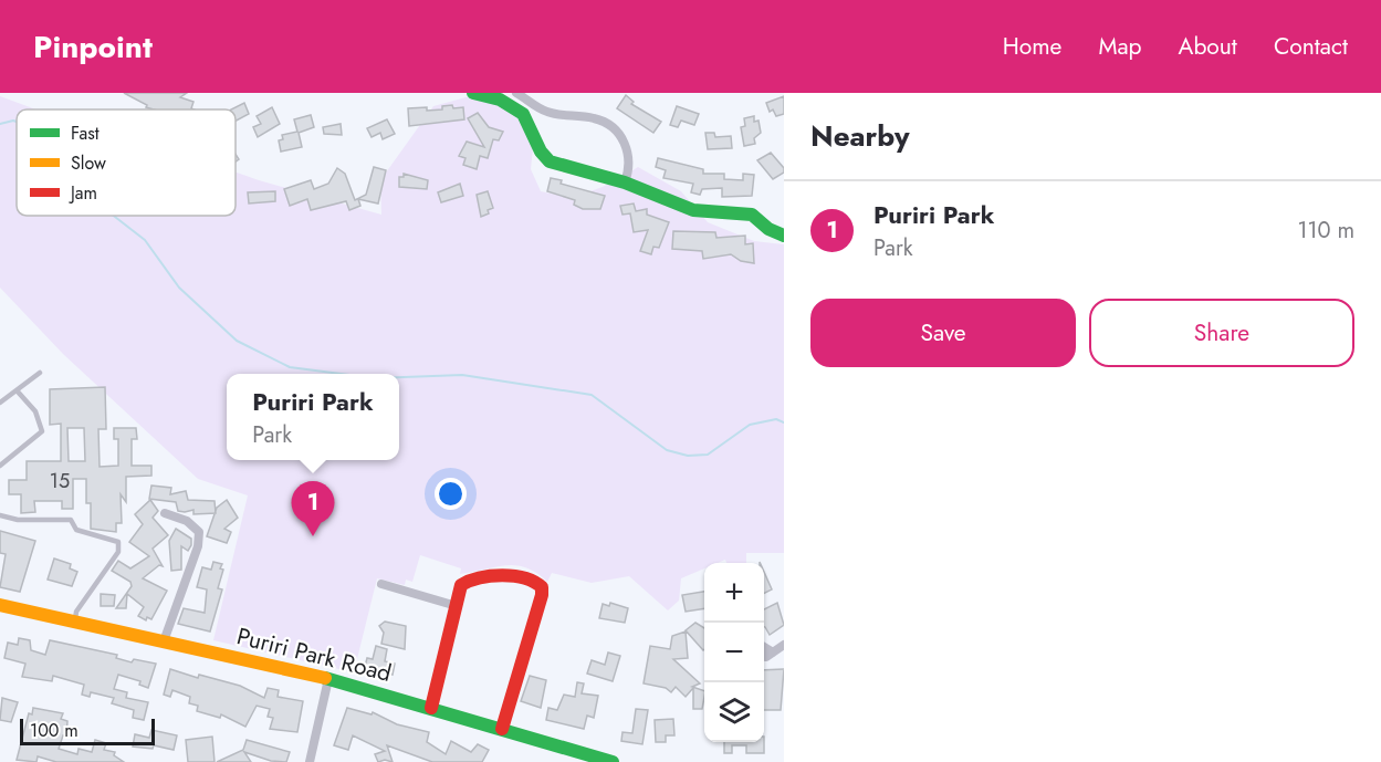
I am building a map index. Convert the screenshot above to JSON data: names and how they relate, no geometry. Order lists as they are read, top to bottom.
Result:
{
  "streets": {
    "street": ["Puriri Park Road"]
  },
  "house_numbers": ["15"],
  "legend": ["Fast", "Slow", "Jam"],
  "scale_bar": "100 m",
  "page": {
    "header": "Pinpoint",
    "nav": [
      "Home",
      "Map",
      "About",
      "Contact"
    ],
    "heading": "Nearby",
    "list": [
      {
        "mark": "1",
        "name": "Puriri Park",
        "note": "Park",
        "value": "110 m"
      }
    ],
    "buttons": ["Save", "Share"],
    "popup": ["Puriri Park", "Park"],
    "pins": "1",
    "map_buttons": ["+", "−"],
    "scale": "100 m"
  }
}
